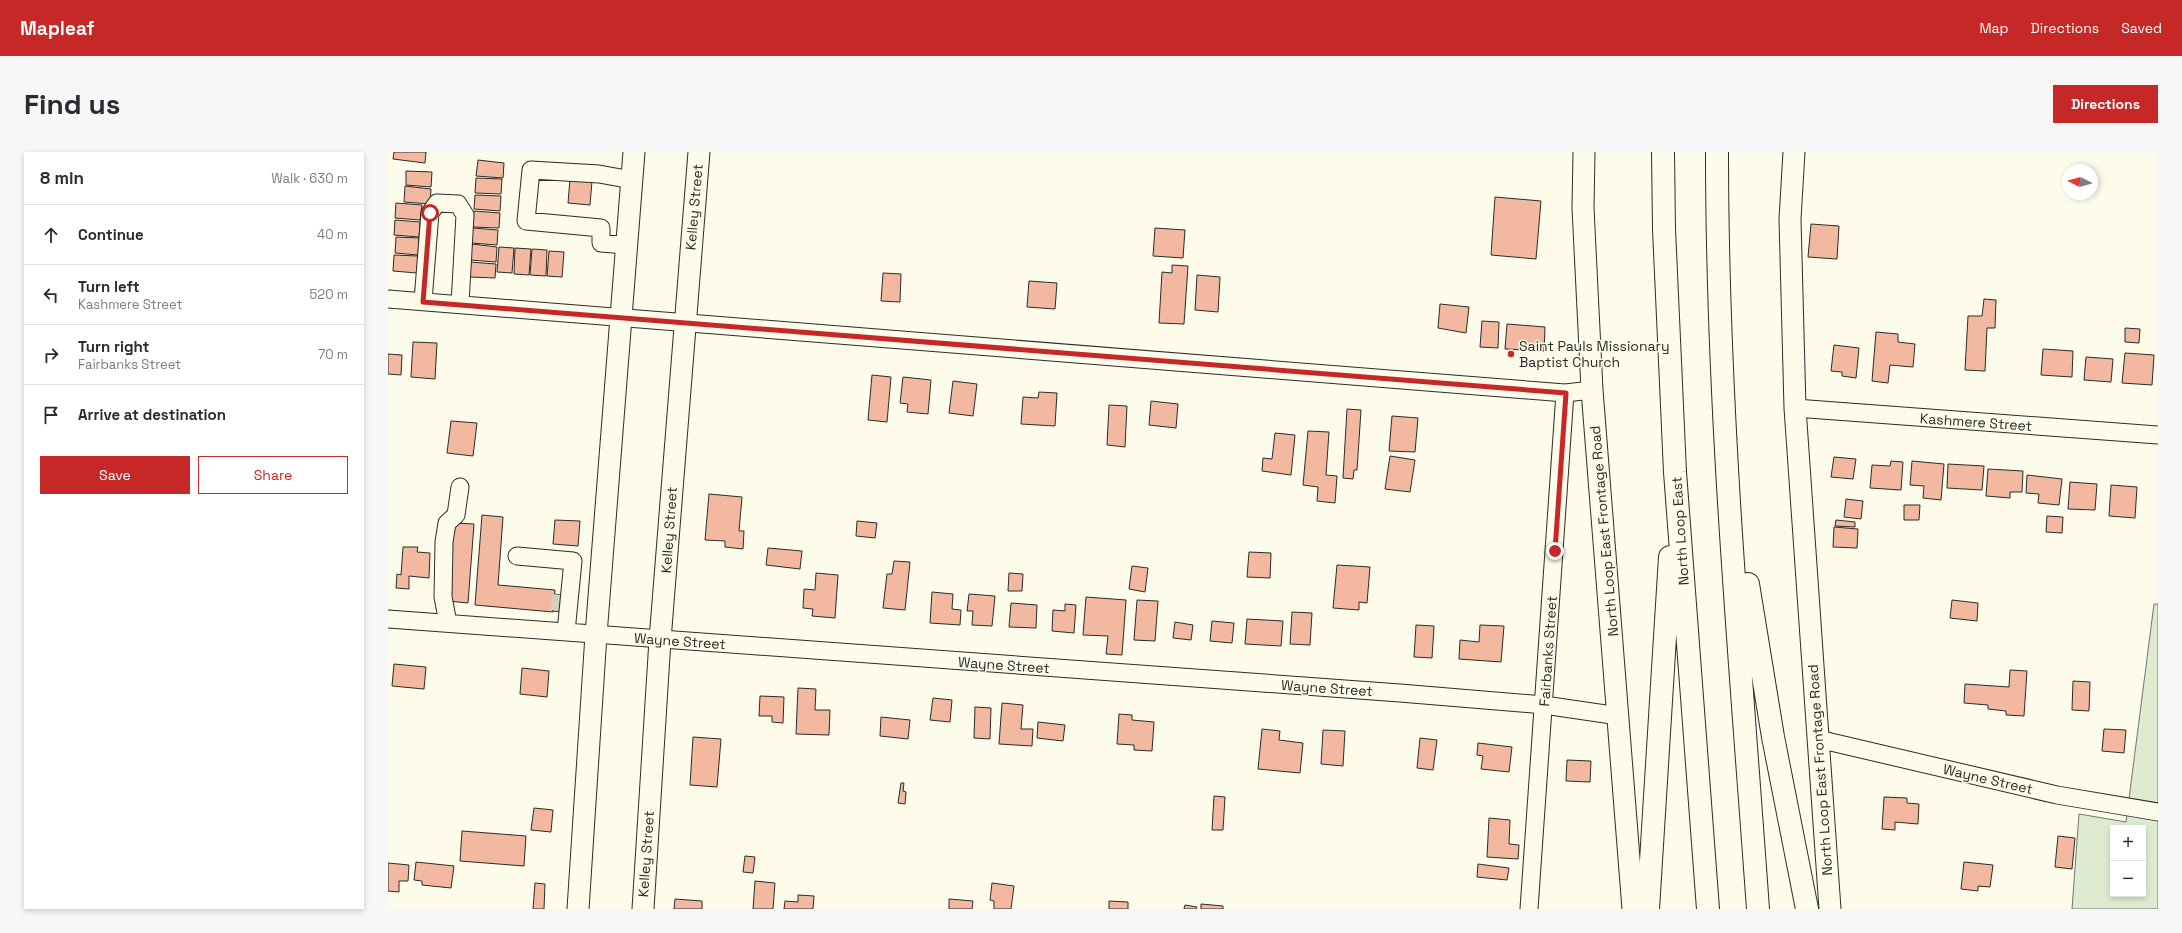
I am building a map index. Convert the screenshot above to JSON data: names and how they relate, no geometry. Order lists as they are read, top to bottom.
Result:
{
  "streets": {
    "highway": ["North Loop East"],
    "main road": ["Kelley Street", "North Loop East Frontage Road"],
    "street": ["Kashmere Street", "Wayne Street", "Fairbanks Street"]
  },
  "crossings": [
    ["Kelley Street", "Wayne Street"],
    ["Kashmere Street", "North Loop East Frontage Road"],
    ["North Loop East Frontage Road", "Wayne Street"],
    ["Wayne Street", "Fairbanks Street"]
  ],
  "places": ["Saint Pauls Missionary Baptist Church"],
  "north": "left",
  "page": {
    "header": "Mapleaf",
    "nav": ["Map", "Directions", "Saved"],
    "buttons": [
      "Directions",
      ["Save", "Share"]
    ],
    "title": "Find us",
    "heading": ["8 min", "Walk · 630 m"],
    "list": [
      ["Continue", "40 m"],
      ["Turn left", "Kashmere Street", "520 m"],
      ["Turn right", "Fairbanks Street", "70 m"],
      "Arrive at destination"
    ],
    "map_buttons": ["+", "−"]
  }
}
